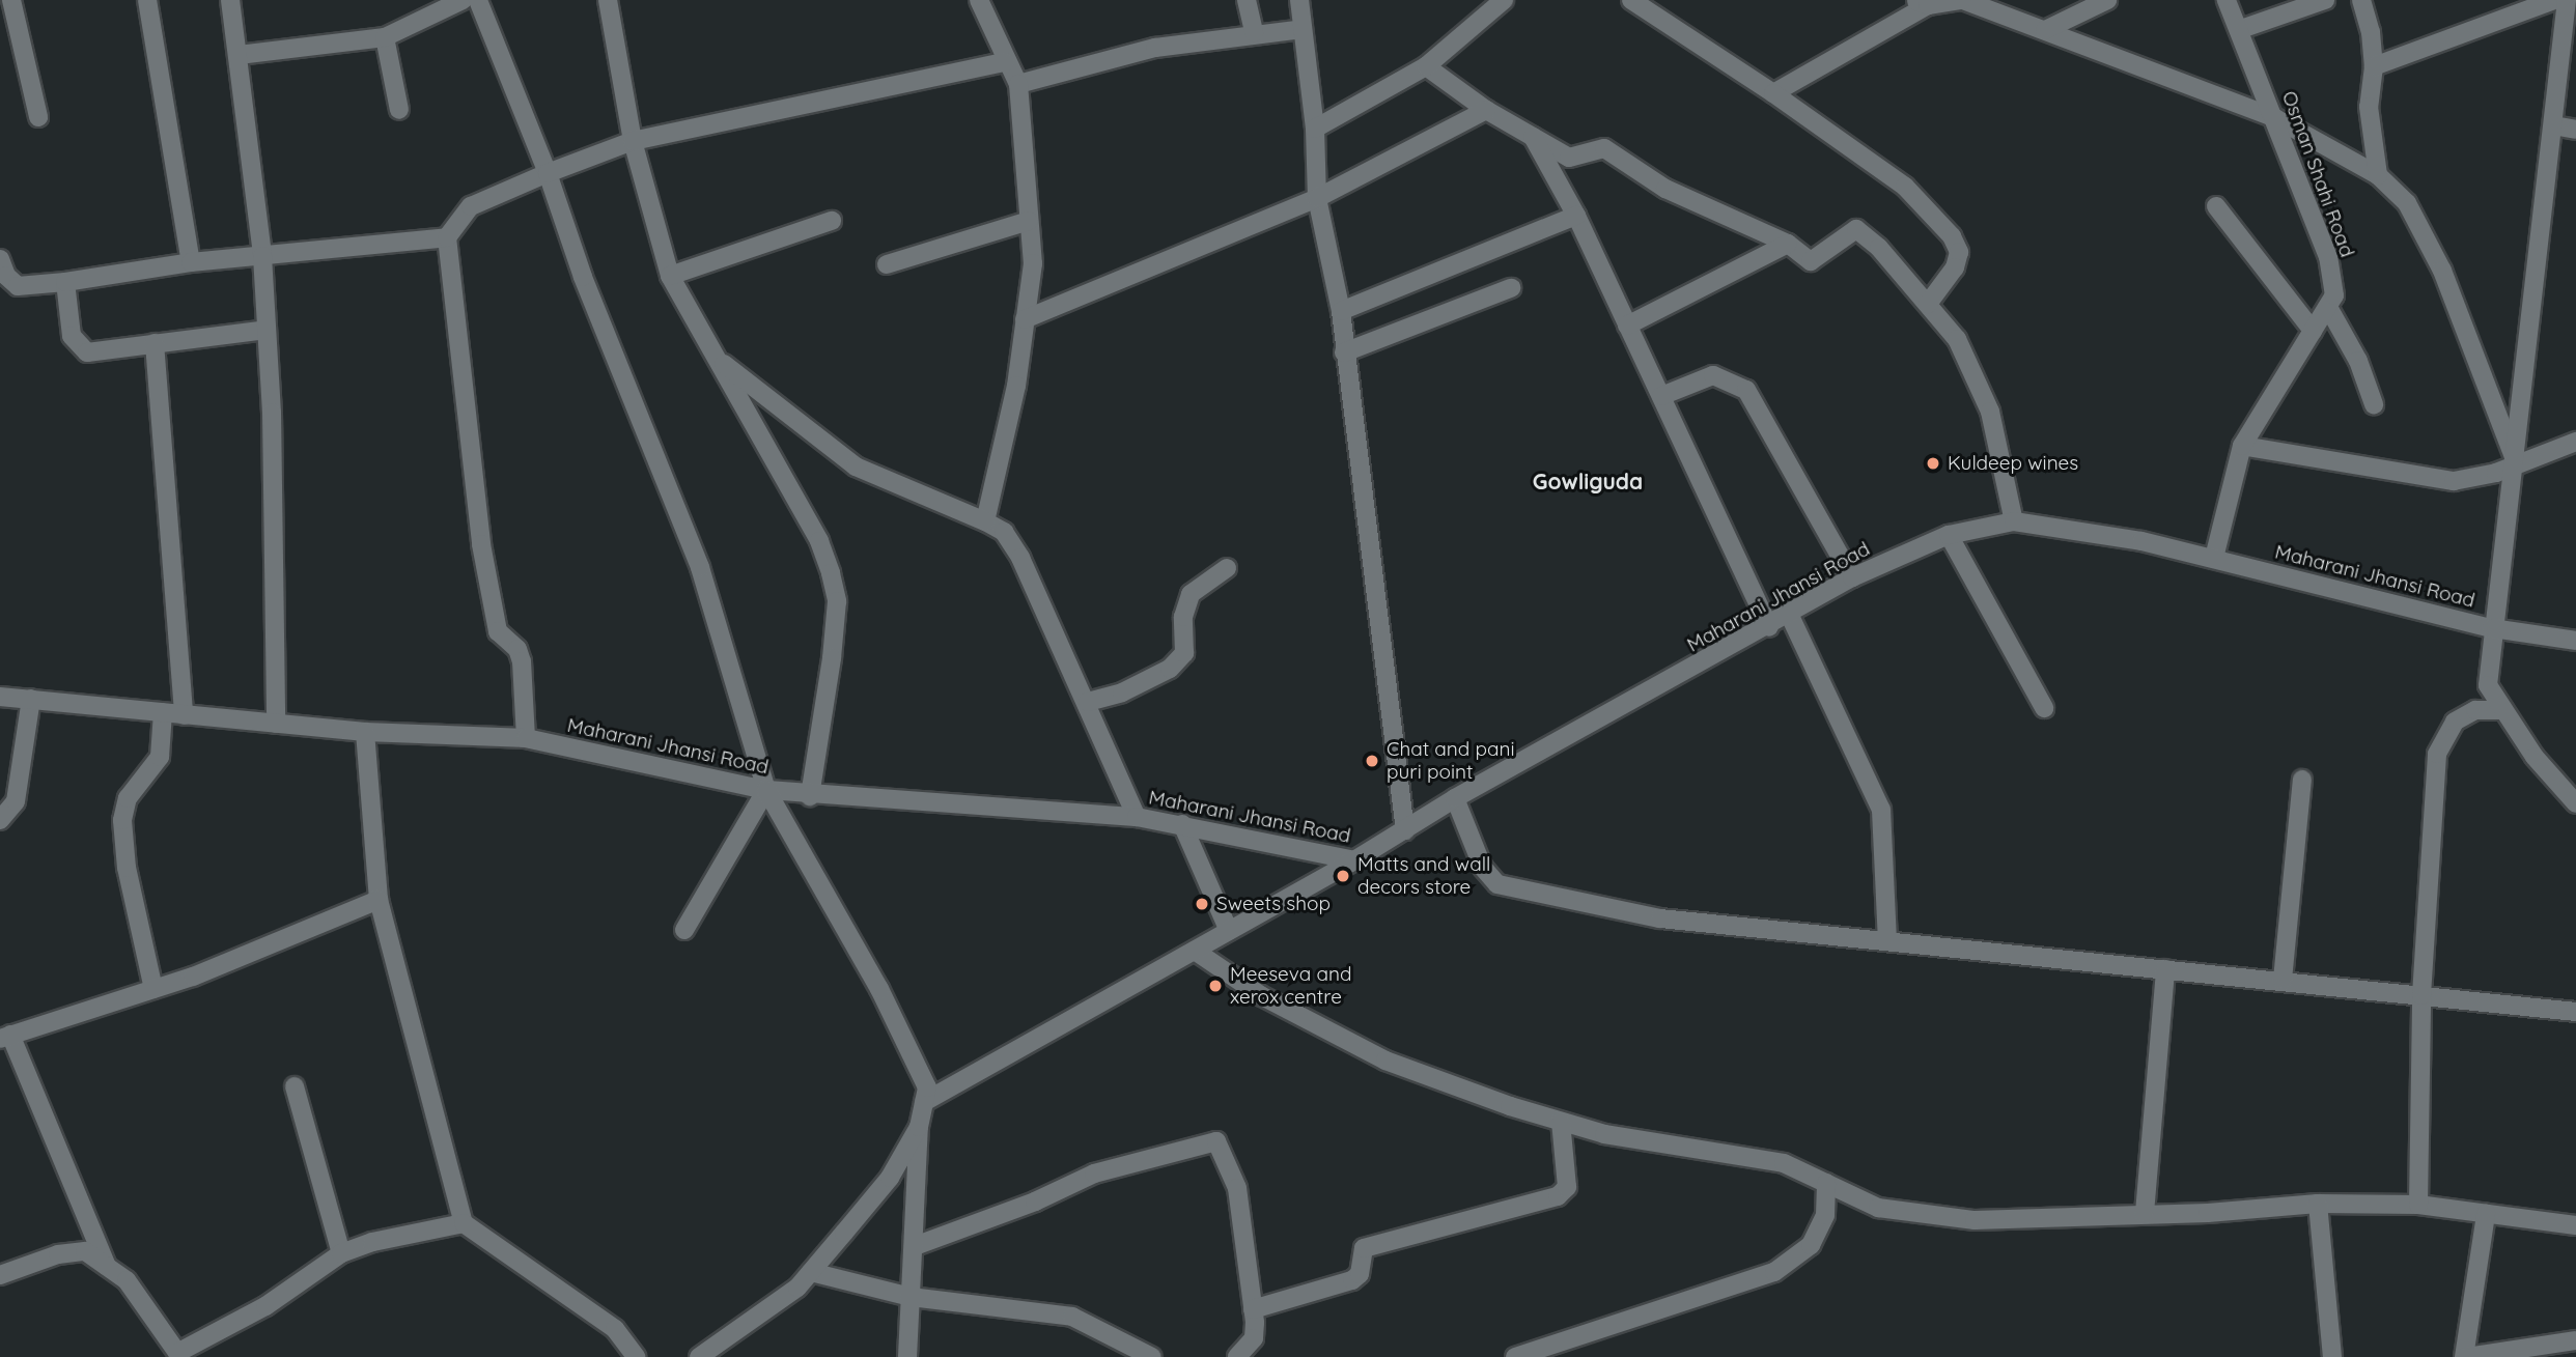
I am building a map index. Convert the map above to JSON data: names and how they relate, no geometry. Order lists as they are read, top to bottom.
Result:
{
  "streets": {
    "street": ["Osman Shahi Road", "Maharani Jhansi Road"]
  },
  "districts": ["Gowliguda"],
  "places": [
    "Kuldeep wines",
    "Chat and pani puri point",
    "Matts and wall decors store",
    "Sweets shop",
    "Meeseva and xerox centre"
  ]
}
